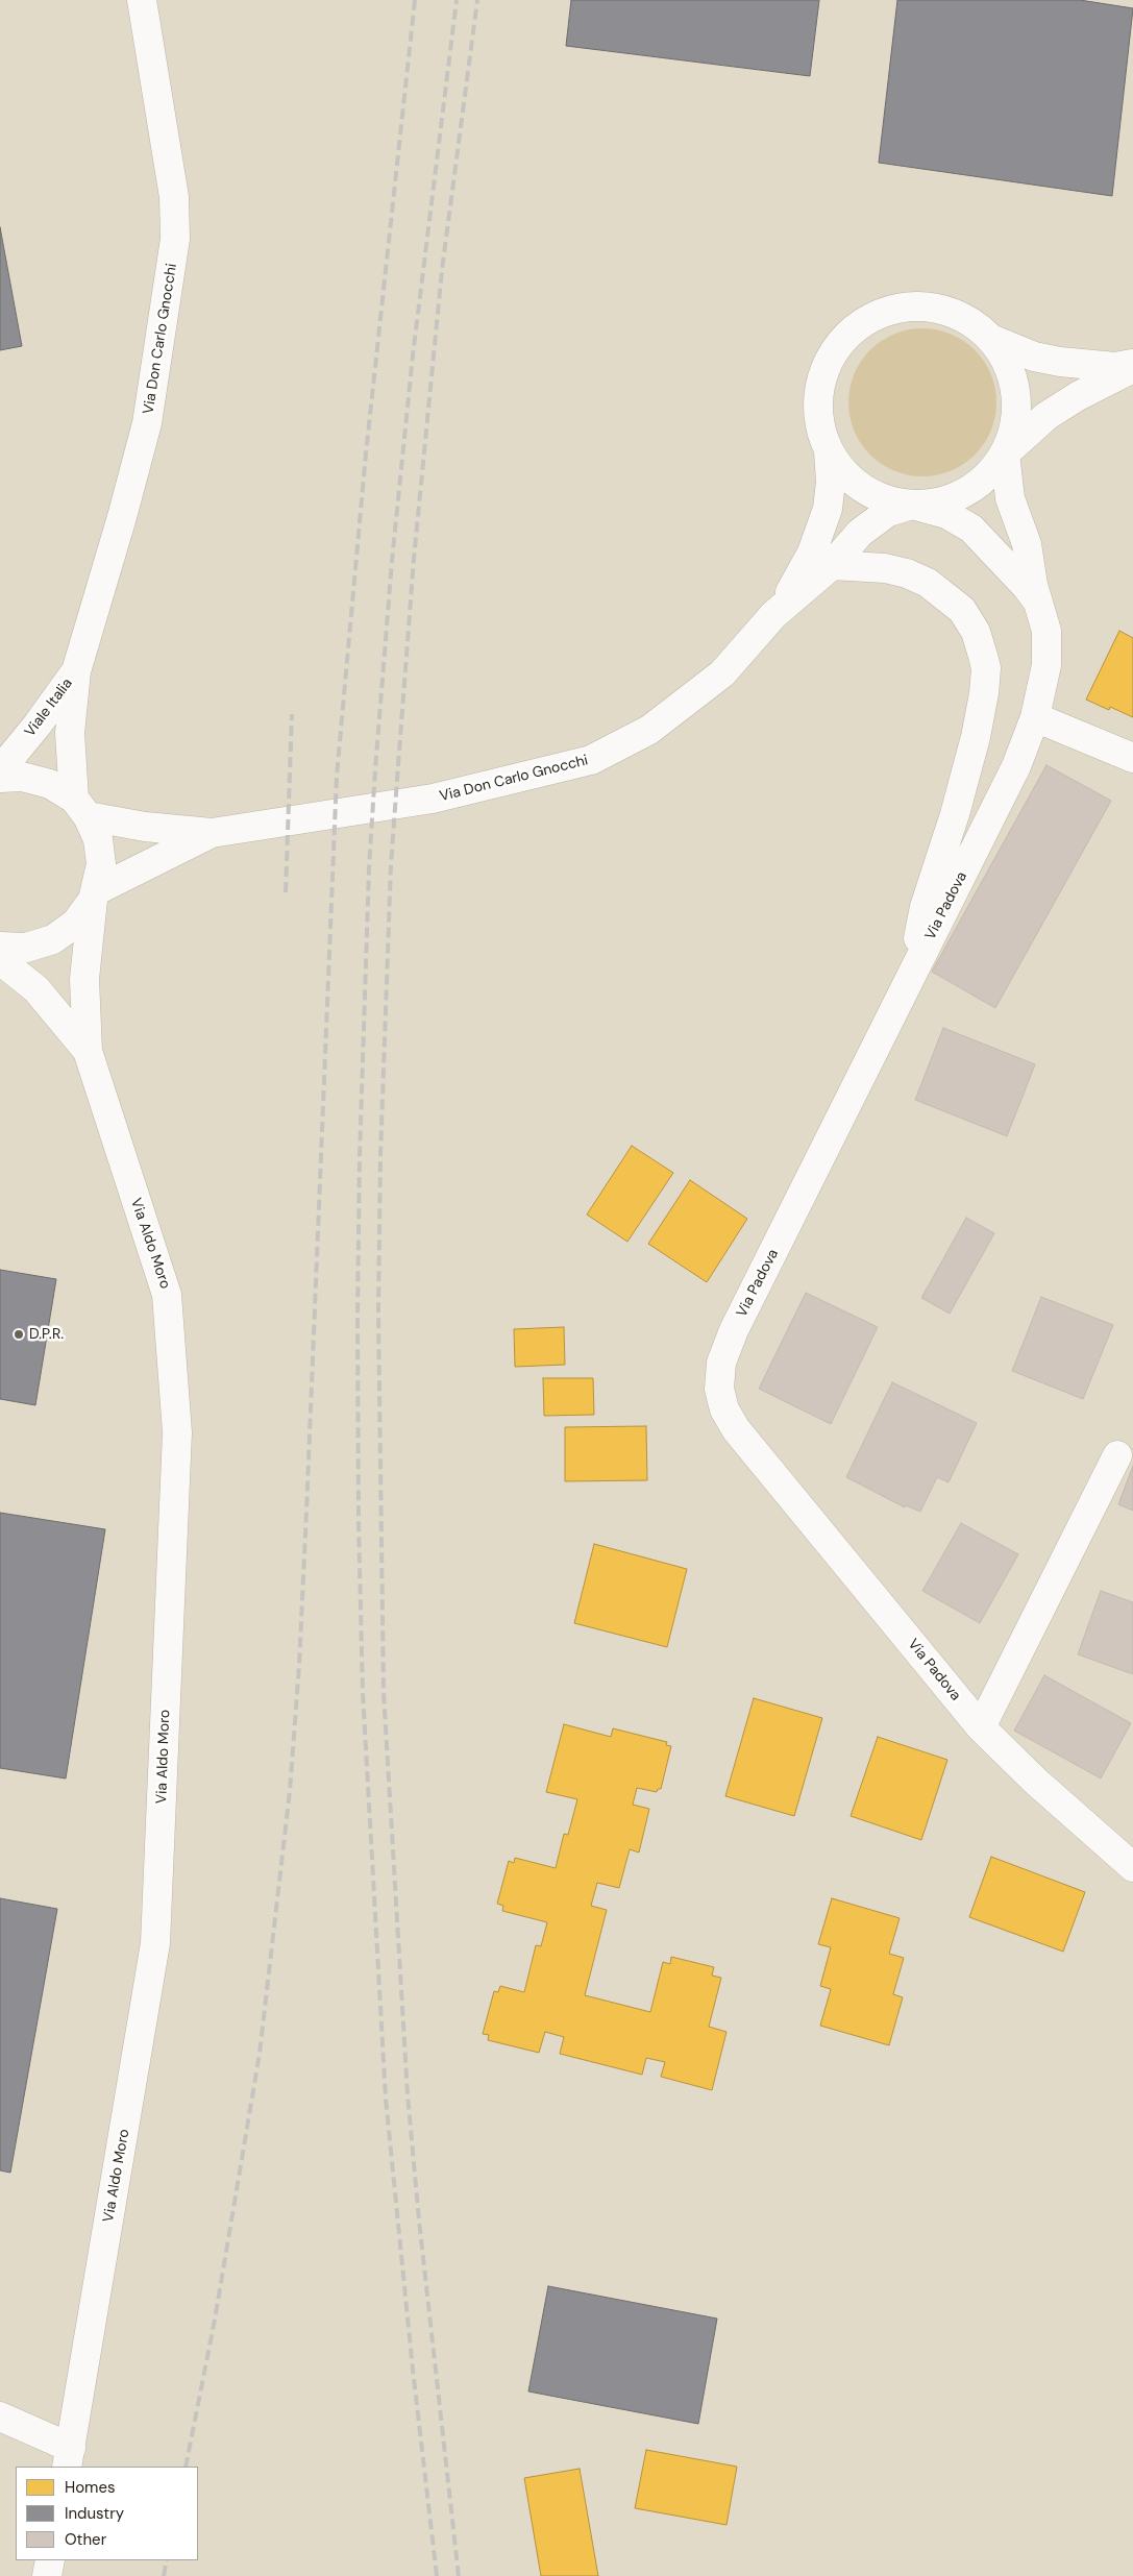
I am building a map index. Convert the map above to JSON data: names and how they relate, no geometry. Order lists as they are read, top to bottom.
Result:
{
  "streets": {
    "street": [
      "Via Don Carlo Gnocchi",
      "Viale Italia",
      "Via Padova",
      "Via Aldo Moro"
    ]
  },
  "crossings": [
    ["Via Don Carlo Gnocchi", "Viale Italia"],
    ["Via Don Carlo Gnocchi", "Via Aldo Moro"],
    ["Viale Italia", "Via Aldo Moro"]
  ],
  "places": ["D.P.R."],
  "legend": ["Homes", "Industry", "Other"]
}
